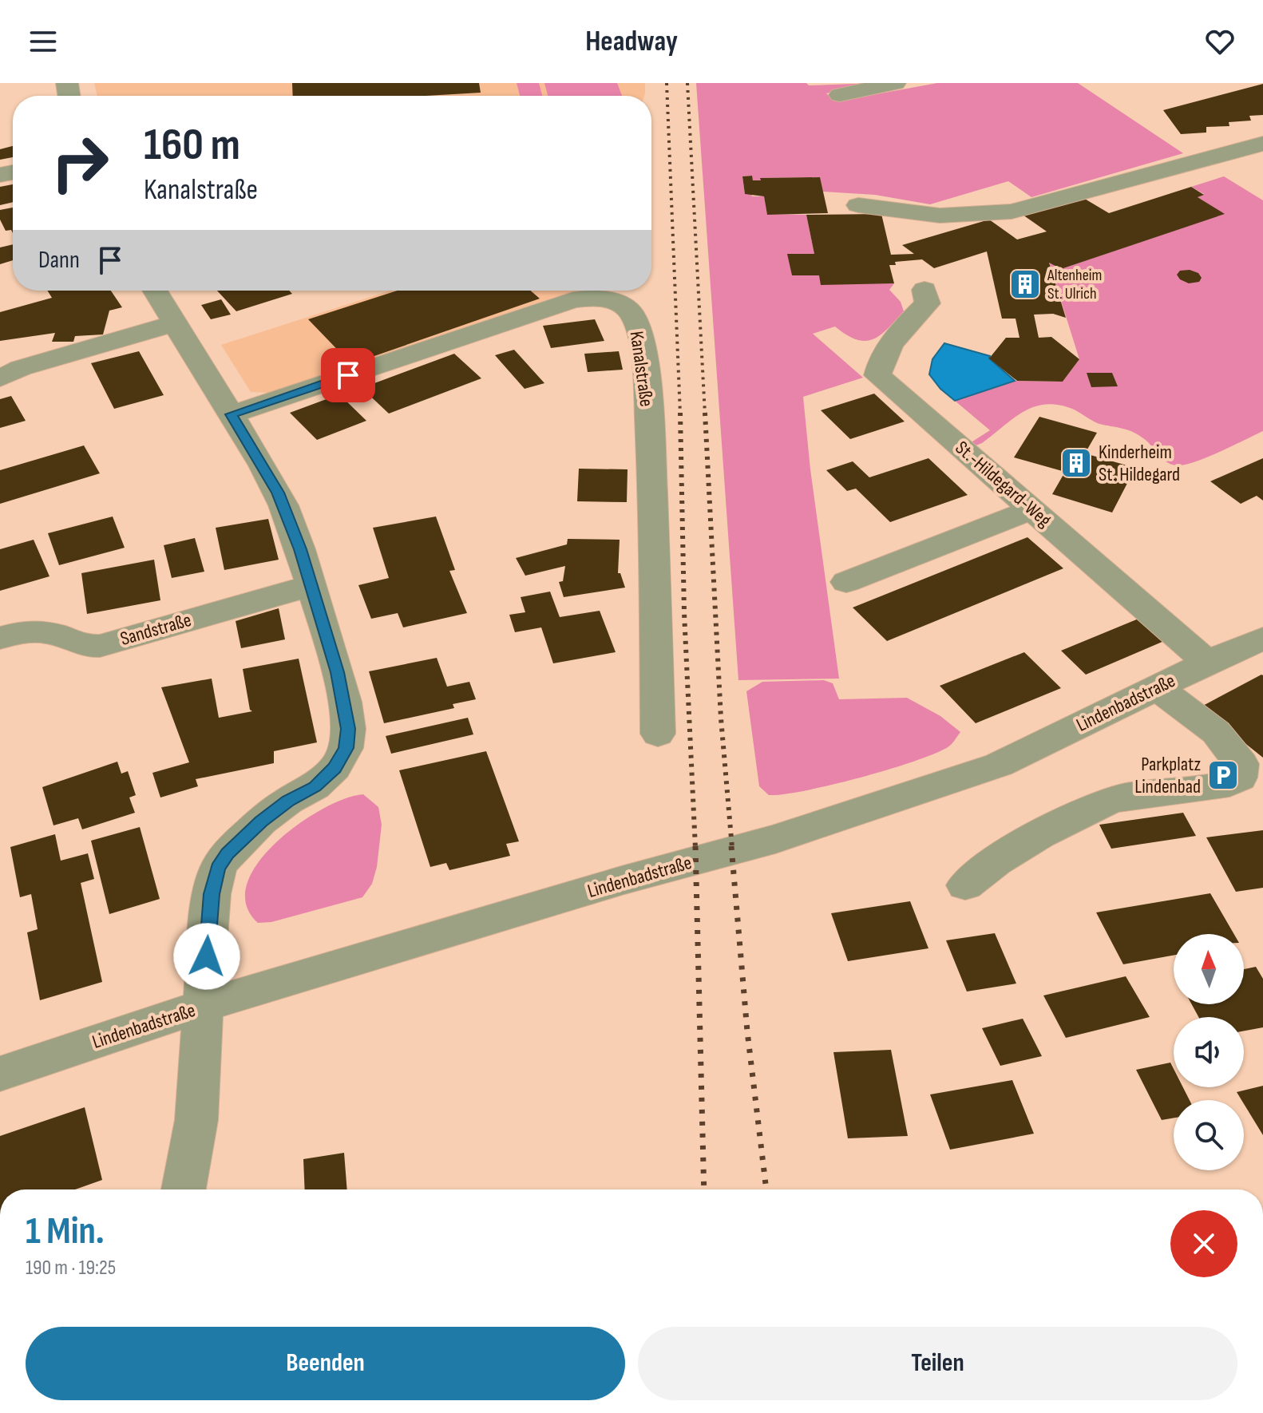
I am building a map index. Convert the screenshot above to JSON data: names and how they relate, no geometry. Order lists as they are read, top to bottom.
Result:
{
  "streets": {
    "street": [
      "Kanalstraße",
      "St.-Hildegard-Weg",
      "Sandstraße",
      "Lindenbadstraße"
    ]
  },
  "crossings": [
    ["St.-Hildegard-Weg", "Lindenbadstraße"]
  ],
  "places": {
    "building": ["Altenheim St. Ulrich", "Kinderheim St. Hildegard"],
    "parking": ["Parkplatz Lindenbad"]
  },
  "north": "top",
  "page": {
    "header": "Headway",
    "turn": ["160 m", "Kanalstraße"],
    "then": "Dann",
    "heading": ["1 Min.", "190 m · 19:25"],
    "buttons": ["Beenden", "Teilen"]
  }
}
